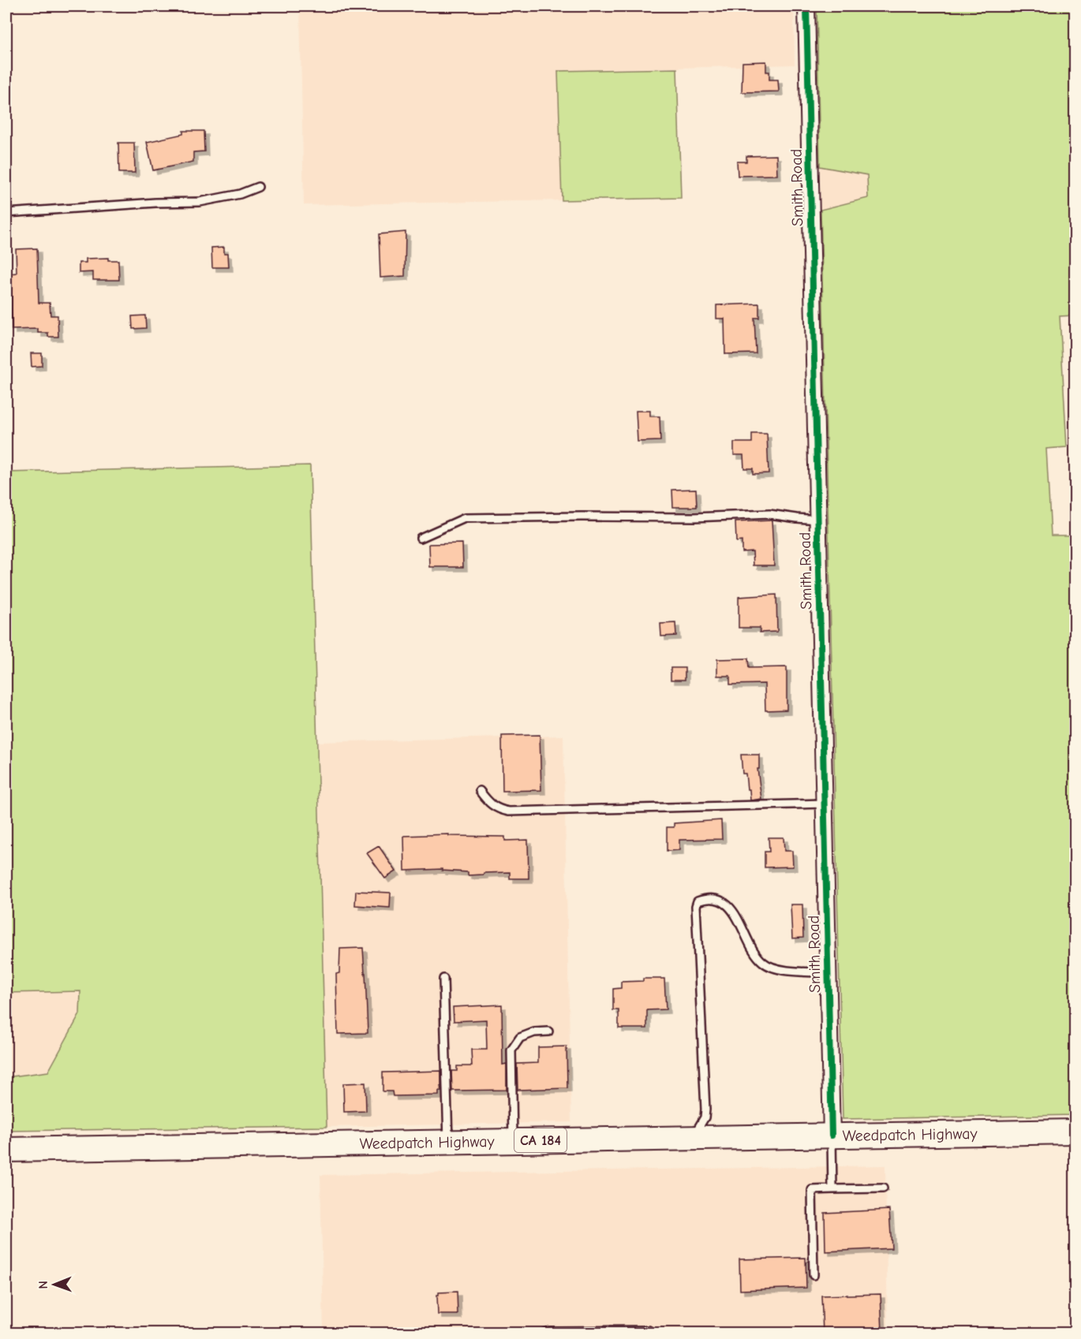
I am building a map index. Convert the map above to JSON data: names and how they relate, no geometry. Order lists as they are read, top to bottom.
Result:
{
  "streets": {
    "main road": ["Weedpatch Highway", "CA 184"],
    "street": ["Smith Road"]
  },
  "crossings": [
    ["Smith Road", "Weedpatch Highway"]
  ],
  "north": "left"
}
